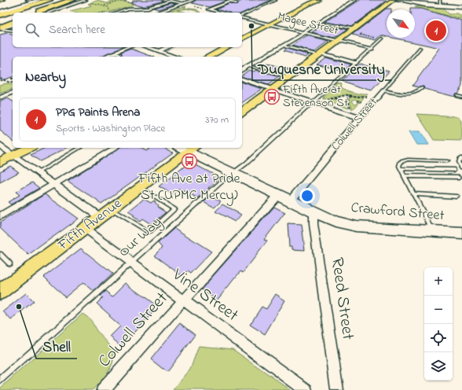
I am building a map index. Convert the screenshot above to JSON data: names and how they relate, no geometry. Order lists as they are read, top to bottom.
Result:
{
  "streets": {
    "main road": ["Crawford Street", "Fifth Avenue"],
    "street": [
      "Magee Street",
      "Colwell Street",
      "Vine Street",
      "Reed Street"
    ],
    "lane": ["Our Way"]
  },
  "crossings": [
    ["Magee Street", "Our Way"],
    ["Colwell Street", "Crawford Street"],
    ["Colwell Street", "Vine Street"],
    ["Crawford Street", "Fifth Avenue"],
    ["Crawford Street", "Our Way"],
    ["Crawford Street", "Reed Street"],
    ["Fifth Avenue", "Vine Street"],
    ["Our Way", "Vine Street"]
  ],
  "places": {
    "other": ["Duquesne University", "Shell"],
    "bus stop": ["Fifth Ave at Stevenson St", "Fifth Ave at Pride St (UPMC Mercy)"]
  },
  "north": "bottom right",
  "page": {
    "search": "Search here",
    "pins": "1",
    "heading": "Nearby",
    "list": [
      {
        "mark": "1",
        "name": "PPG Paints Arena",
        "note": "Sports · Washington Place",
        "value": "370 m"
      }
    ],
    "map_buttons": ["+", "−"]
  }
}
